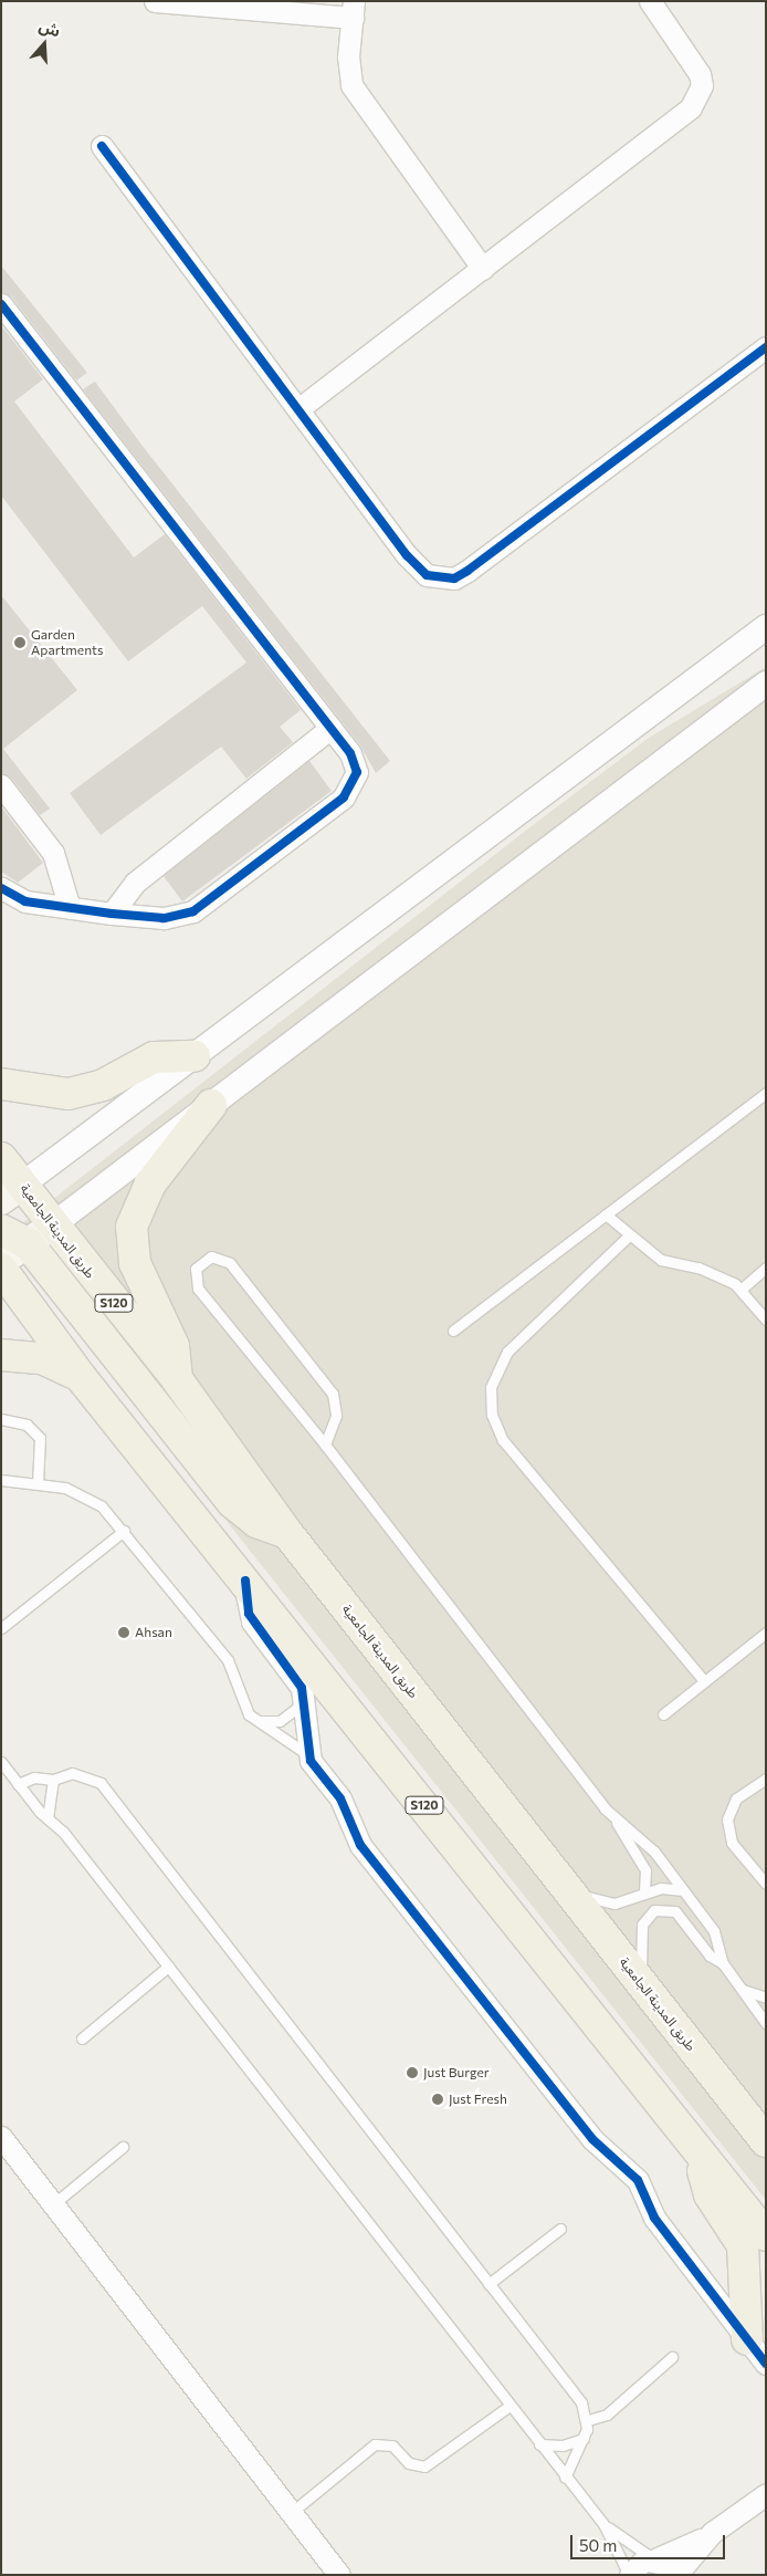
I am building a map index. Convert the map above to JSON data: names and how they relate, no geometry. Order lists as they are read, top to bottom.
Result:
{
  "streets": {
    "main road": ["طريق المدينة الجامعية", "S120"]
  },
  "places": [
    "Garden Apartments",
    "Ahsan",
    "Just Burger",
    "Just Fresh"
  ],
  "scale_bar": "50 m",
  "north": "top"
}
